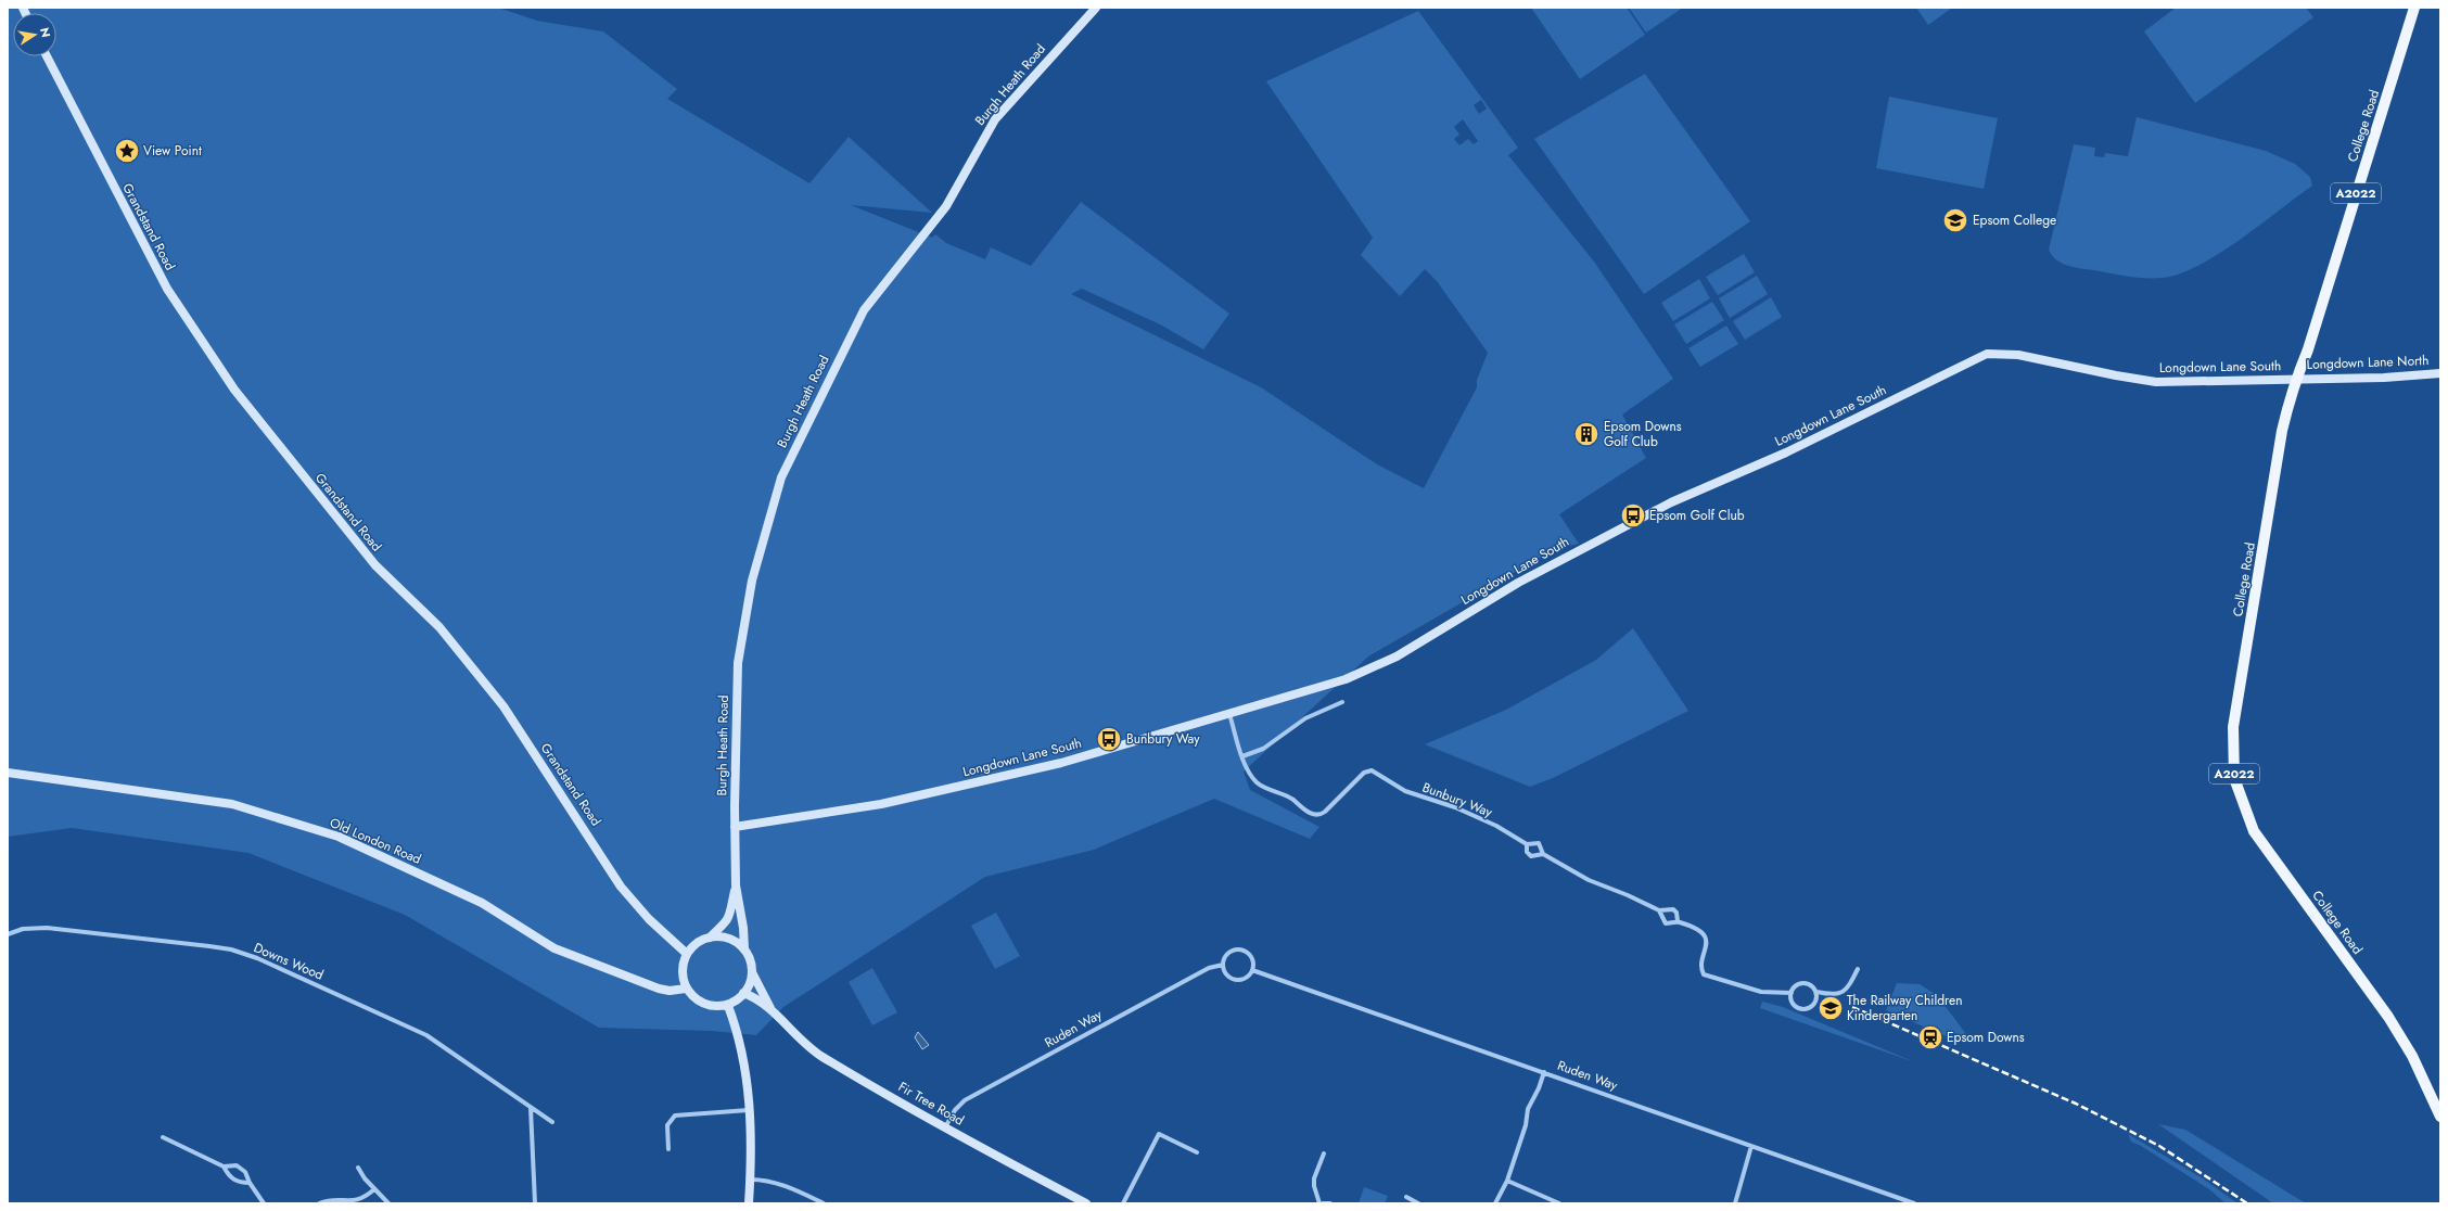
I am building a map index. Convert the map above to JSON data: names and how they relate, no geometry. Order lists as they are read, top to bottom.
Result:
{
  "streets": {
    "main road": [
      "Burgh Heath Road",
      "College Road",
      "A2022",
      "Grandstand Road",
      "Longdown Lane North",
      "Longdown Lane South",
      "Old London Road",
      "Fir Tree Road"
    ],
    "street": ["Bunbury Way", "Downs Wood", "Ruden Way"]
  },
  "crossings": [
    ["Burgh Heath Road", "Grandstand Road"],
    ["Burgh Heath Road", "Longdown Lane South"],
    ["Burgh Heath Road", "Old London Road"],
    ["Burgh Heath Road", "Fir Tree Road"],
    ["College Road", "Longdown Lane North"],
    ["College Road", "Longdown Lane South"],
    ["Grandstand Road", "Old London Road"],
    ["Grandstand Road", "Fir Tree Road"],
    ["Longdown Lane North", "Longdown Lane South"],
    ["Longdown Lane South", "Bunbury Way"],
    ["Old London Road", "Fir Tree Road"],
    ["Ruden Way", "Fir Tree Road"]
  ],
  "places": {
    "place": ["View Point"],
    "school or university": ["Epsom College", "The Railway Children Kindergarten"],
    "building": ["Epsom Downs Golf Club"],
    "bus stop": ["Epsom Golf Club", "Bunbury Way"],
    "station": ["Epsom Downs"]
  },
  "north": "right"
}
